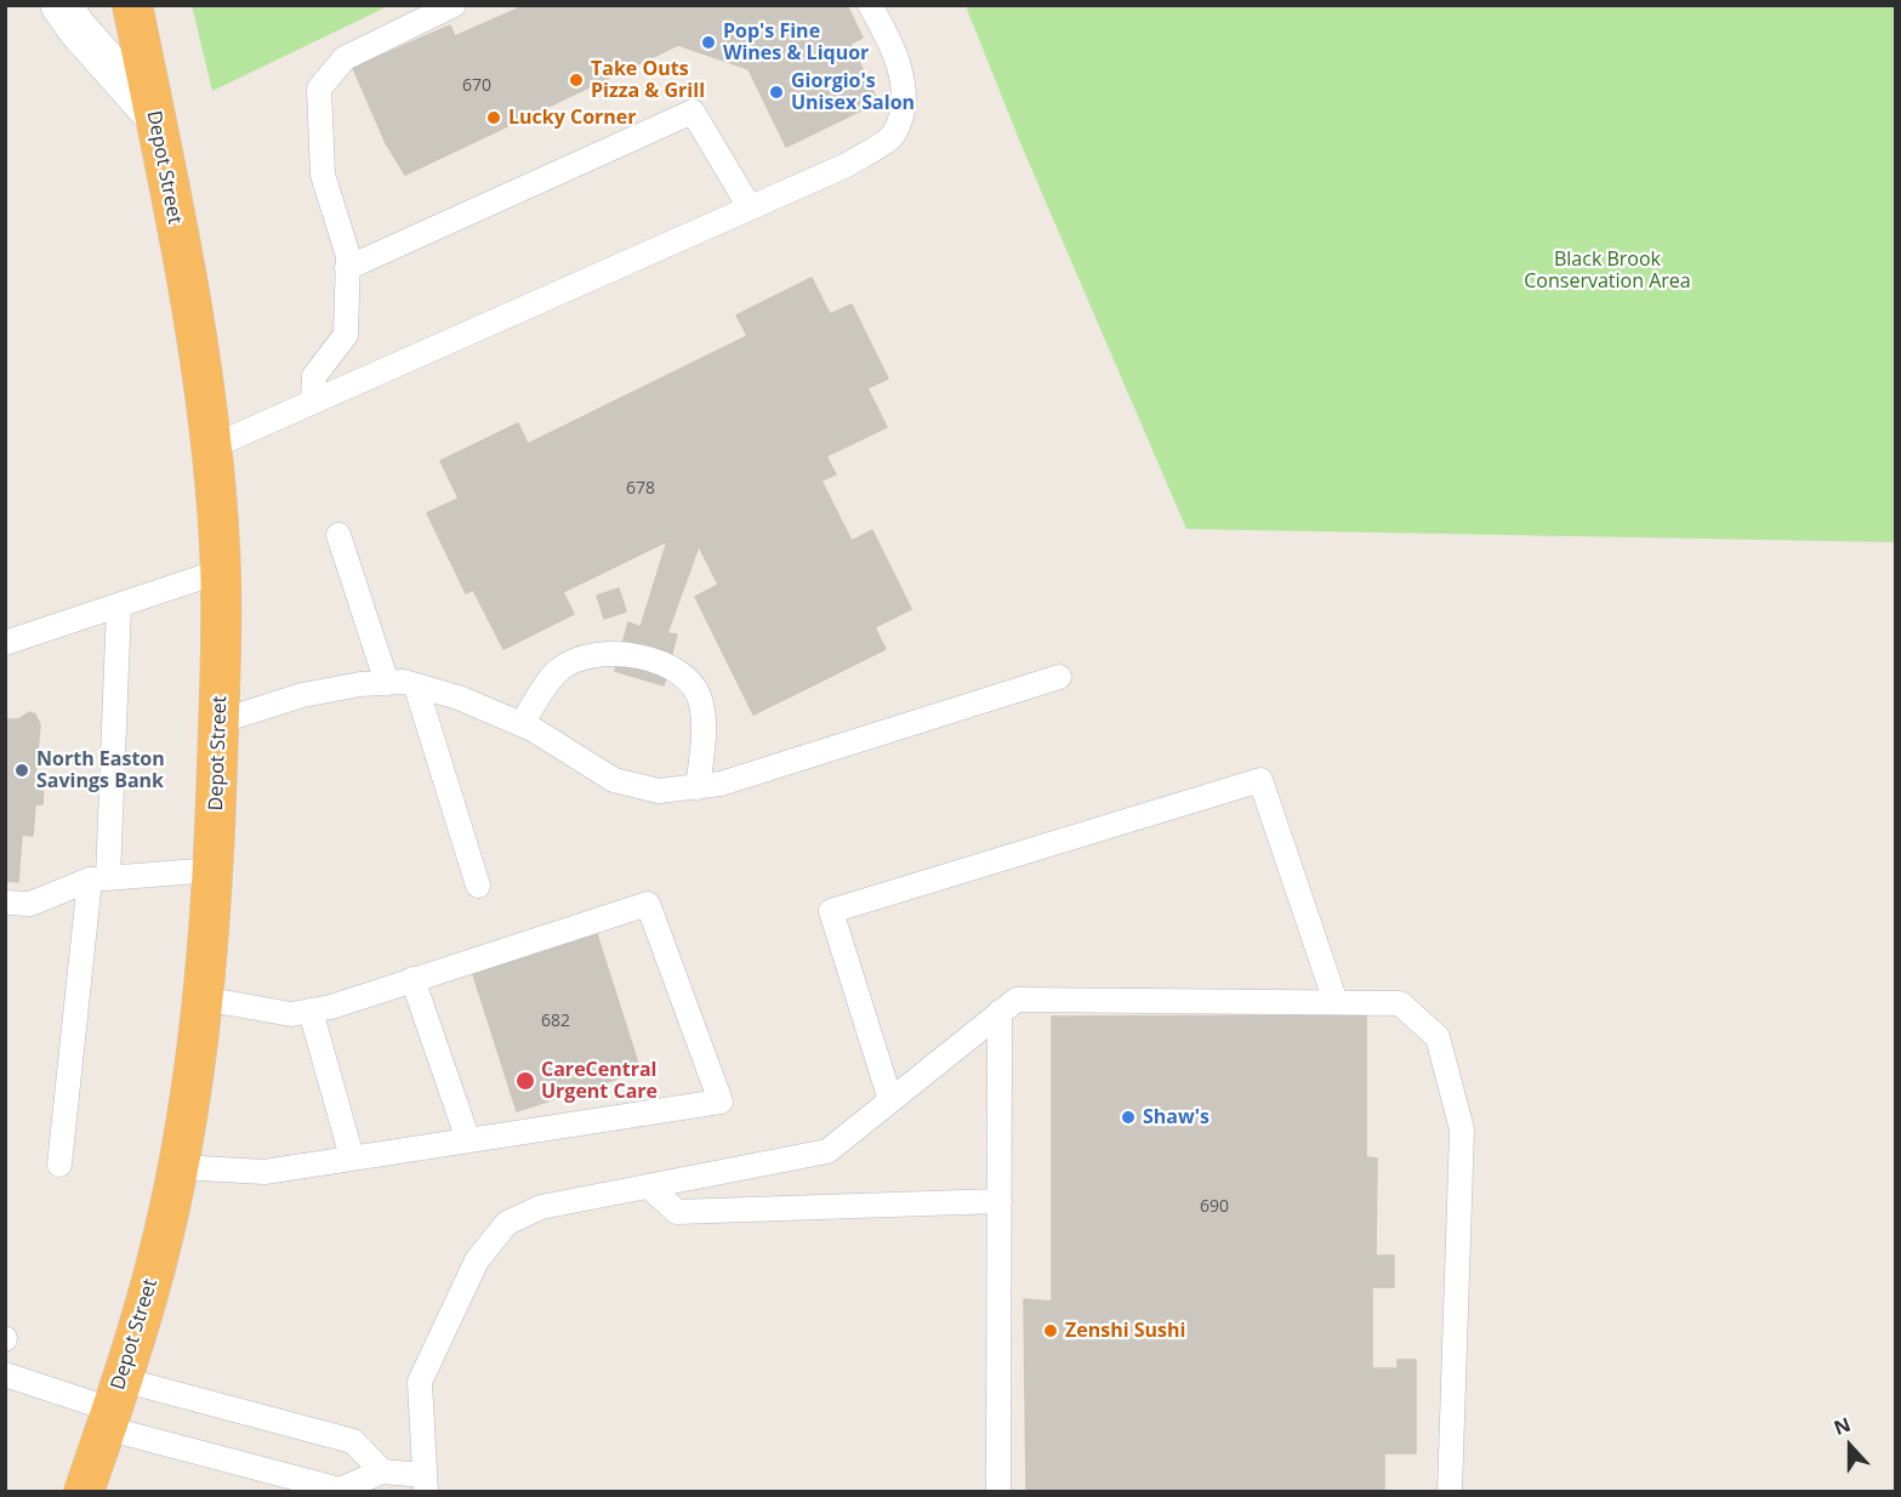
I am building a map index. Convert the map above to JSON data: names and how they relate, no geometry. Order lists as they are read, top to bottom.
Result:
{
  "streets": {
    "highway": ["Depot Street"]
  },
  "parks": ["Black Brook Conservation Area"],
  "places": [
    "Pop's Fine Wines & Liquor",
    "Take Outs Pizza & Grill",
    "Giorgio's Unisex Salon",
    "Lucky Corner",
    "North Easton Savings Bank",
    "CareCentral Urgent Care",
    "Shaw's",
    "Zenshi Sushi"
  ],
  "house_numbers": [
    "670",
    "678",
    "682",
    "690"
  ],
  "north": "top"
}
